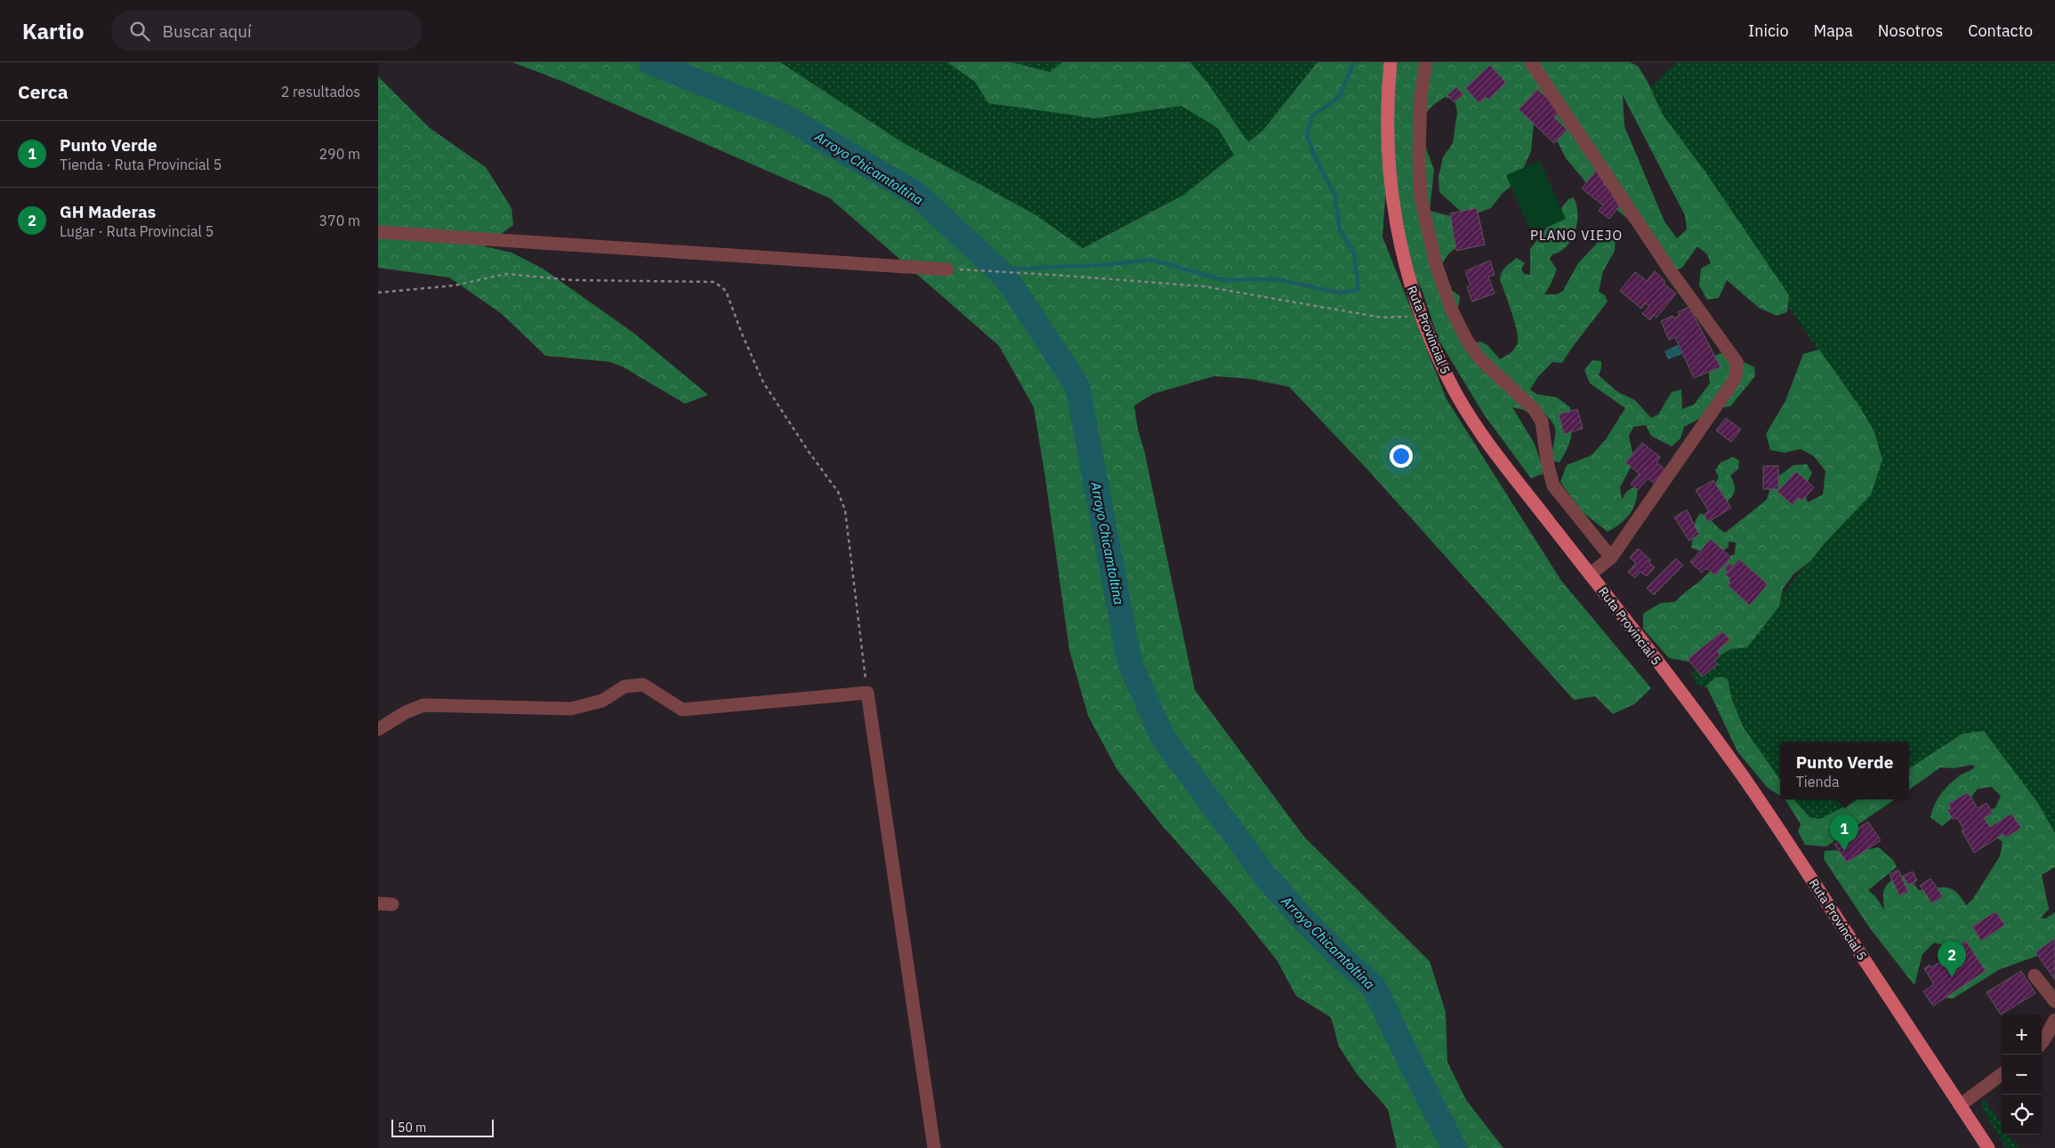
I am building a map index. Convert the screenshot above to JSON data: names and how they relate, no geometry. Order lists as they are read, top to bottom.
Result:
{
  "streets": {
    "main road": ["Ruta Provincial 5"]
  },
  "districts": ["PLANO VIEJO"],
  "water": ["Arroyo Chicamtoltina"],
  "scale_bar": "50 m",
  "page": {
    "header": "Kartio",
    "search": "Buscar aquí",
    "nav": [
      "Inicio",
      "Mapa",
      "Nosotros",
      "Contacto"
    ],
    "heading": ["Cerca", "2 resultados"],
    "list": [
      {
        "mark": "1",
        "name": "Punto Verde",
        "note": "Tienda · Ruta Provincial 5",
        "value": "290 m"
      },
      {
        "mark": "2",
        "name": "GH Maderas",
        "note": "Lugar · Ruta Provincial 5",
        "value": "370 m"
      }
    ],
    "popup": ["Punto Verde", "Tienda"],
    "pins": ["1", "2"],
    "map_buttons": ["+", "−"],
    "scale": "50 m"
  }
}
